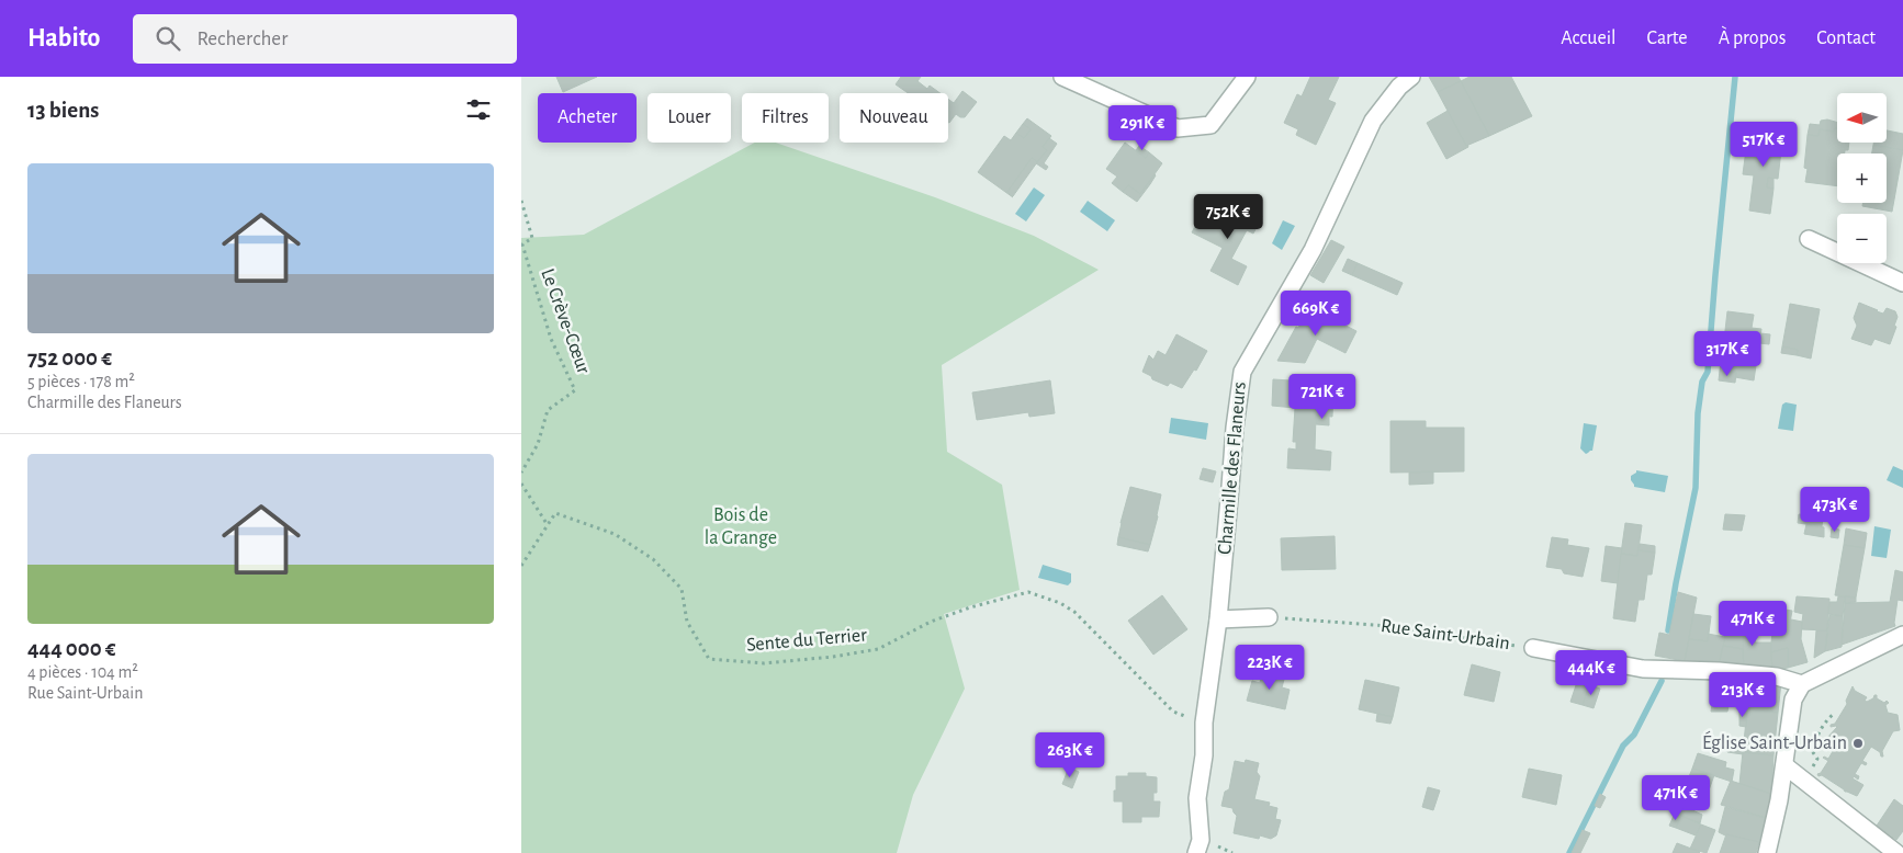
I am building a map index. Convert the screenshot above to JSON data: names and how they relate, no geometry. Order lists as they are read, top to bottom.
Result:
{
  "streets": {
    "street": ["Charmille des Flaneurs", "Rue Saint-Urbain"],
    "path": ["Le Crève-Cœur", "Sente du Terrier"]
  },
  "crossings": [
    ["Charmille des Flaneurs", "Sente du Terrier"]
  ],
  "parks": ["Bois de la Grange"],
  "places": ["Église Saint-Urbain"],
  "north": "left",
  "page": {
    "header": "Habito",
    "search": "Rechercher",
    "nav": [
      "Accueil",
      "Carte",
      "À propos",
      "Contact"
    ],
    "heading": "13 biens",
    "map_buttons": ["+", "−"],
    "chip": [
      "Acheter",
      "Louer",
      "Filtres",
      "Nouveau"
    ],
    "price": [
      "291K €",
      "517K €",
      "752K €",
      "669K €",
      "317K €",
      "721K €",
      "473K €",
      "471K €",
      "223K €",
      "444K €",
      "213K €",
      "263K €",
      "471K €"
    ],
    "list": [
      {
        "name": "752 000 €",
        "note": "5 pièces · 178 m² · Charmille des Flaneurs"
      },
      {
        "name": "444 000 €",
        "note": "4 pièces · 104 m² · Rue Saint-Urbain"
      }
    ]
  }
}
